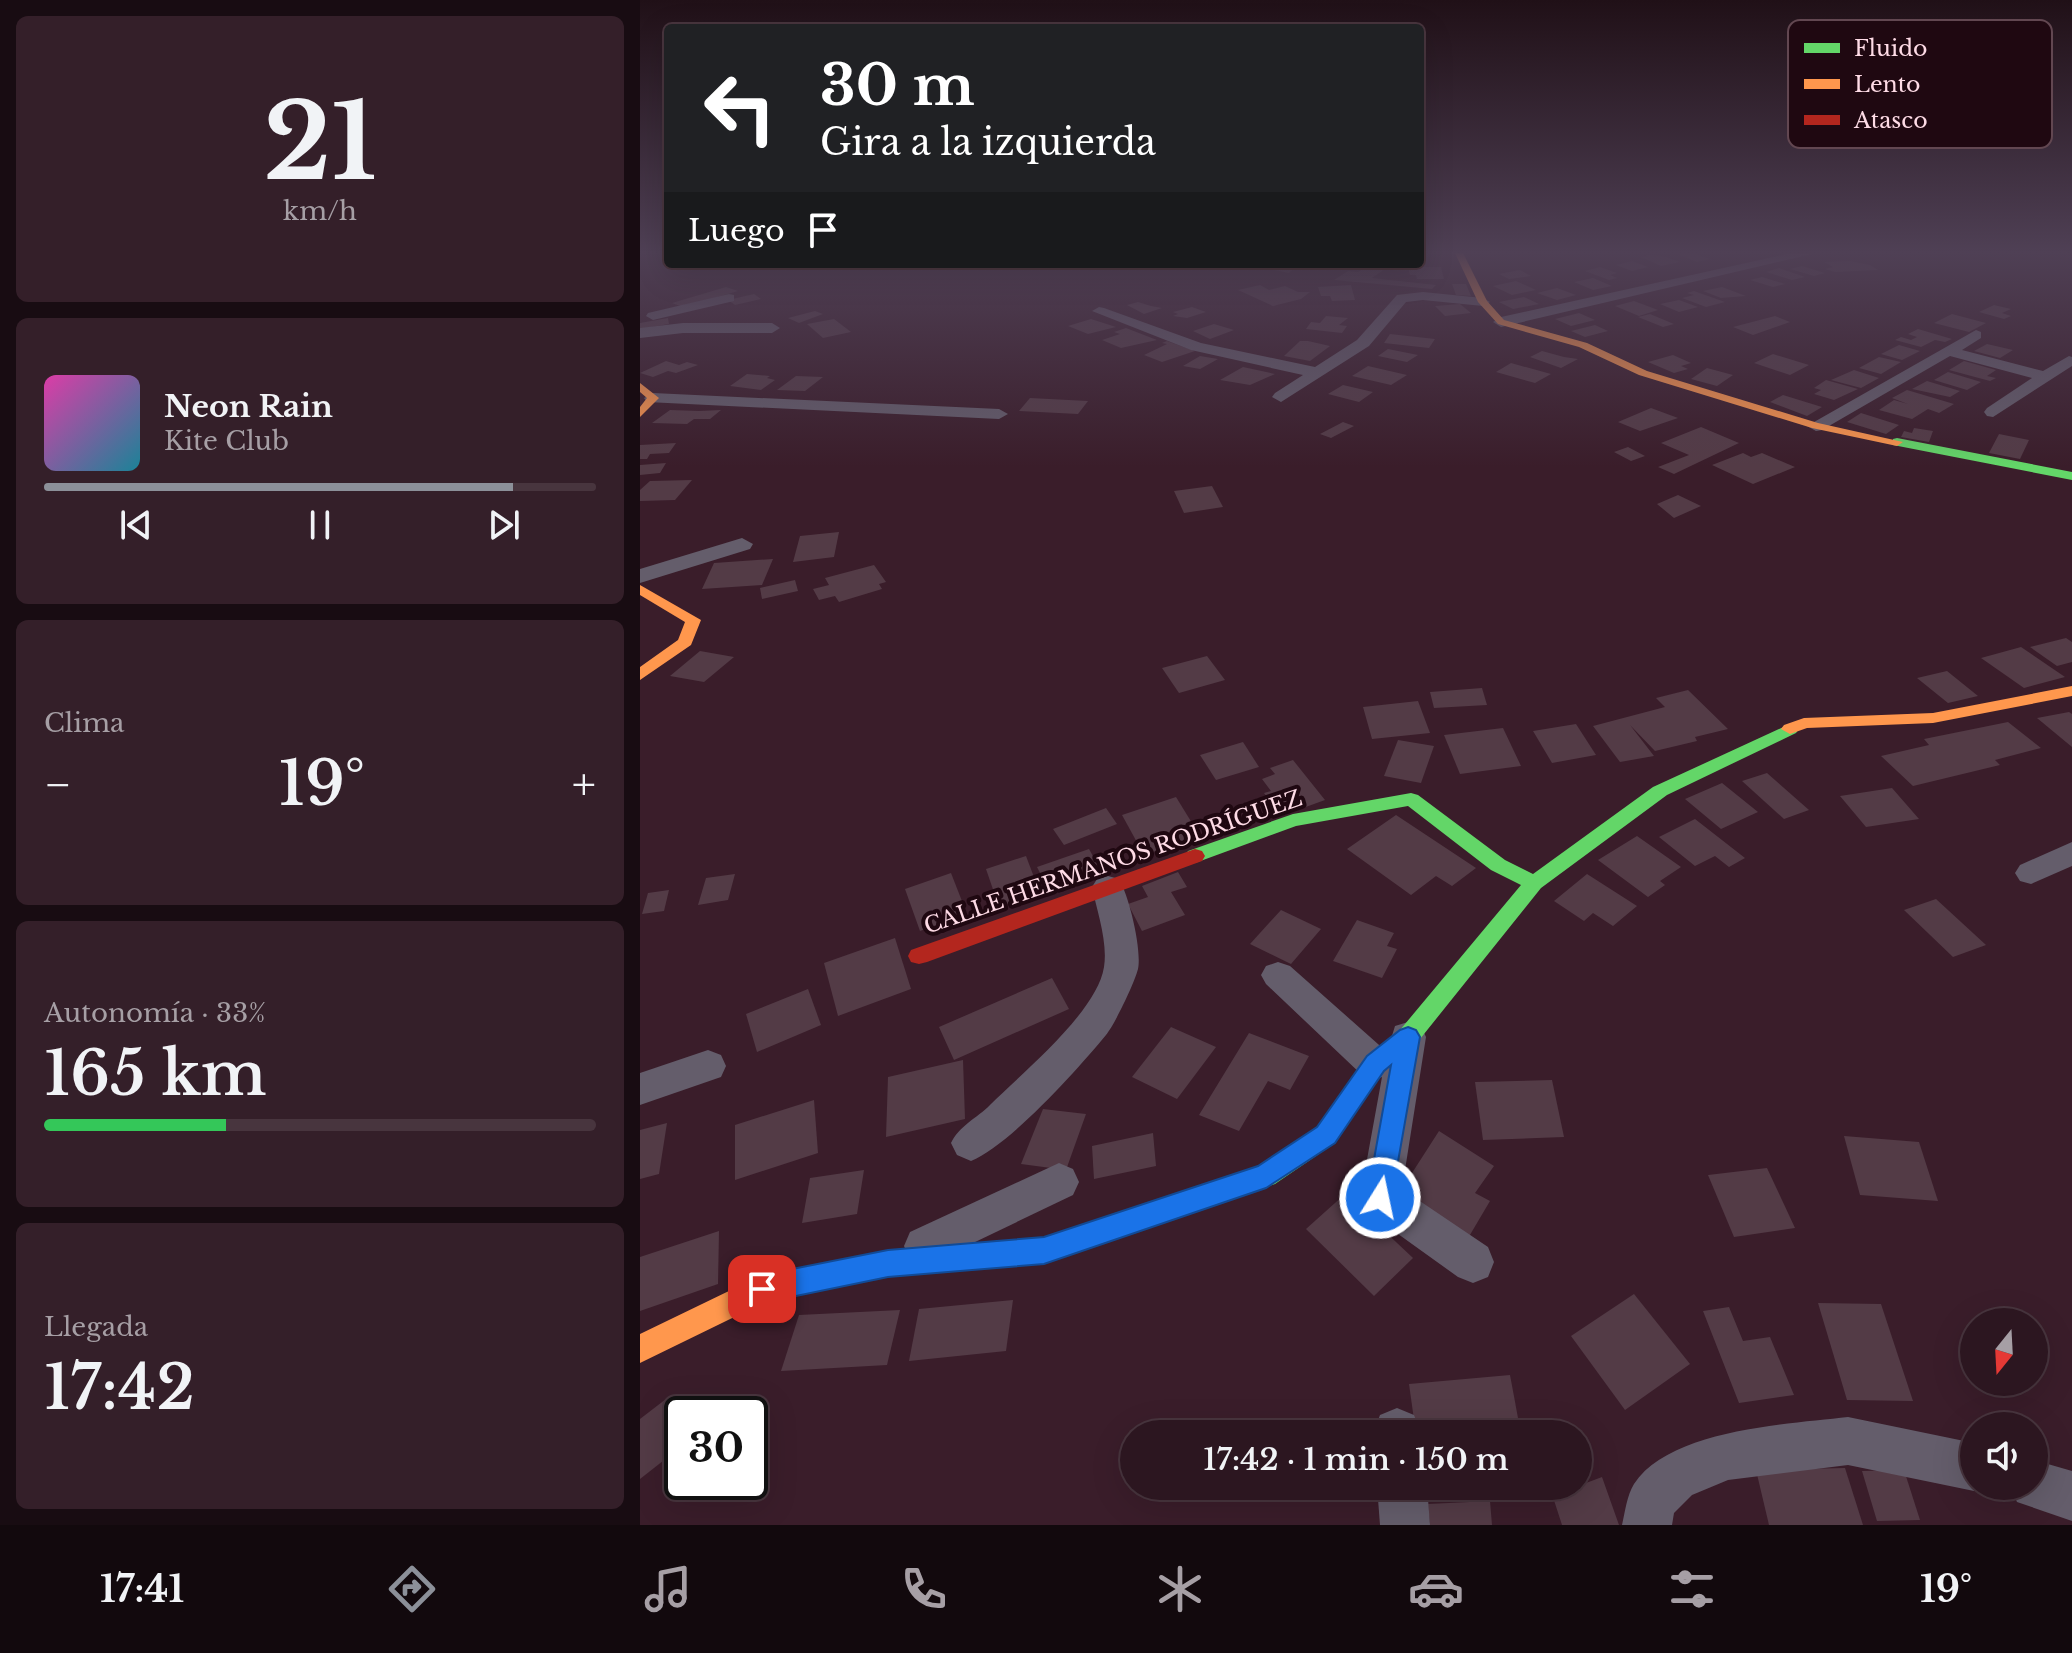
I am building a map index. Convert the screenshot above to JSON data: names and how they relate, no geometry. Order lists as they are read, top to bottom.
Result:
{
  "streets": {
    "street": ["CALLE HERMANOS RODRÍGUEZ"]
  },
  "legend": ["Fluido", "Lento", "Atasco"],
  "north": "bottom",
  "page": {
    "tile": [
      ["21", "km/h"],
      "Clima",
      ["Autonomía · 33%", "165 km"],
      ["Llegada", "17:42"]
    ],
    "turn": ["30 m", "Gira a la izquierda"],
    "then": "Luego",
    "song": ["Neon Rain", "Kite Club"],
    "heat": ["−", "19°", "+"],
    "limit": "30",
    "trip": "17:42 · 1 min · 150 m",
    "tabs": ["17:41", "19°"]
  }
}
